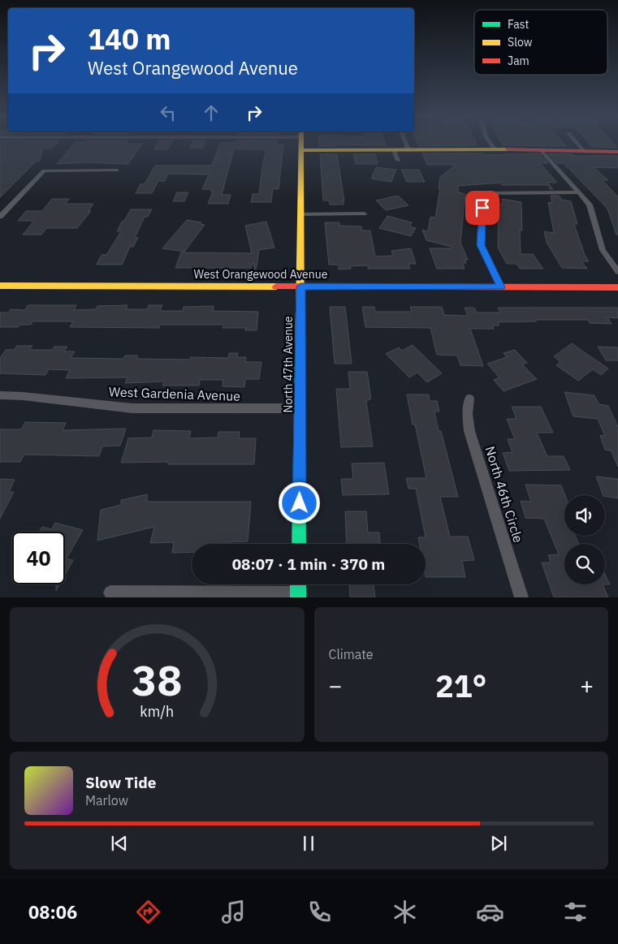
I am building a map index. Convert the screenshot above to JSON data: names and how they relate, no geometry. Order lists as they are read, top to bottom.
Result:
{
  "streets": {
    "street": [
      "West Orangewood Avenue",
      "North 47th Avenue",
      "West Gardenia Avenue",
      "North 46th Circle"
    ]
  },
  "crossings": [
    ["West Orangewood Avenue", "North 47th Avenue"],
    ["North 47th Avenue", "West Gardenia Avenue"]
  ],
  "legend": ["Fast", "Slow", "Jam"],
  "page": {
    "turn": ["140 m", "West Orangewood Avenue"],
    "limit": "40",
    "trip": "08:07 · 1 min · 370 m",
    "tile": "Climate",
    "heat": ["−", "21°", "+"],
    "song": ["Slow Tide", "Marlow"],
    "tabs": "08:06",
    "gauge": ["38", "km/h"]
  }
}
